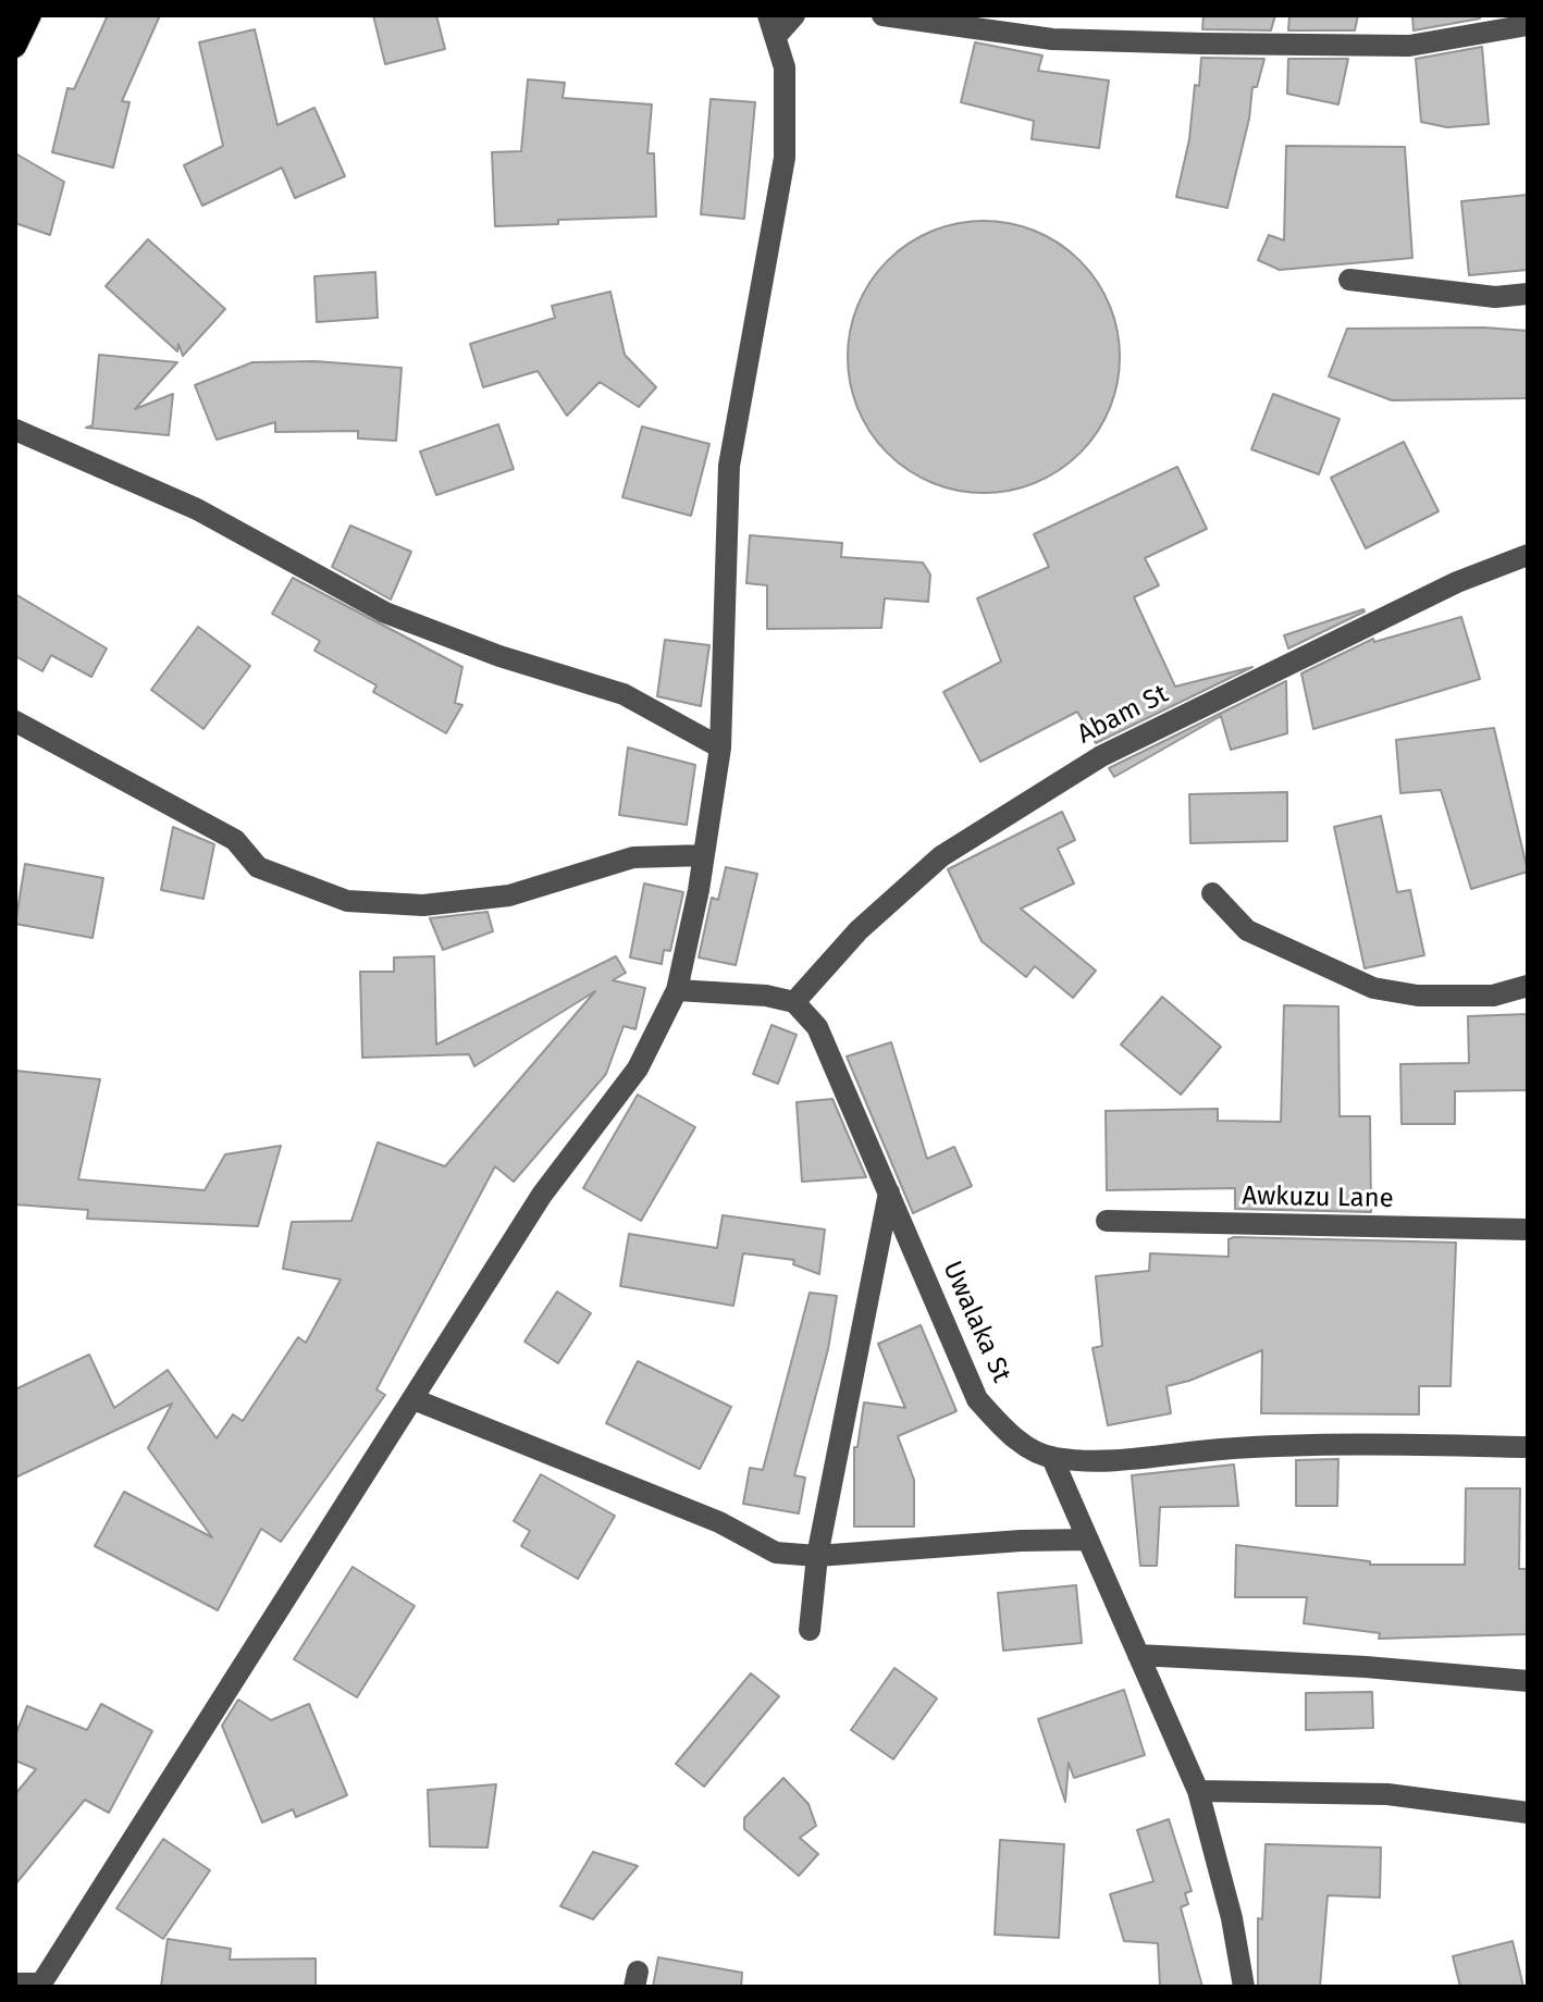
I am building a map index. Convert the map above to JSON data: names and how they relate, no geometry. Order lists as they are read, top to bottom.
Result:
{
  "streets": {
    "street": ["Abam St", "Awkuzu Lane", "Uwalaka St"]
  },
  "crossings": [
    ["Abam St", "Uwalaka St"]
  ]
}
